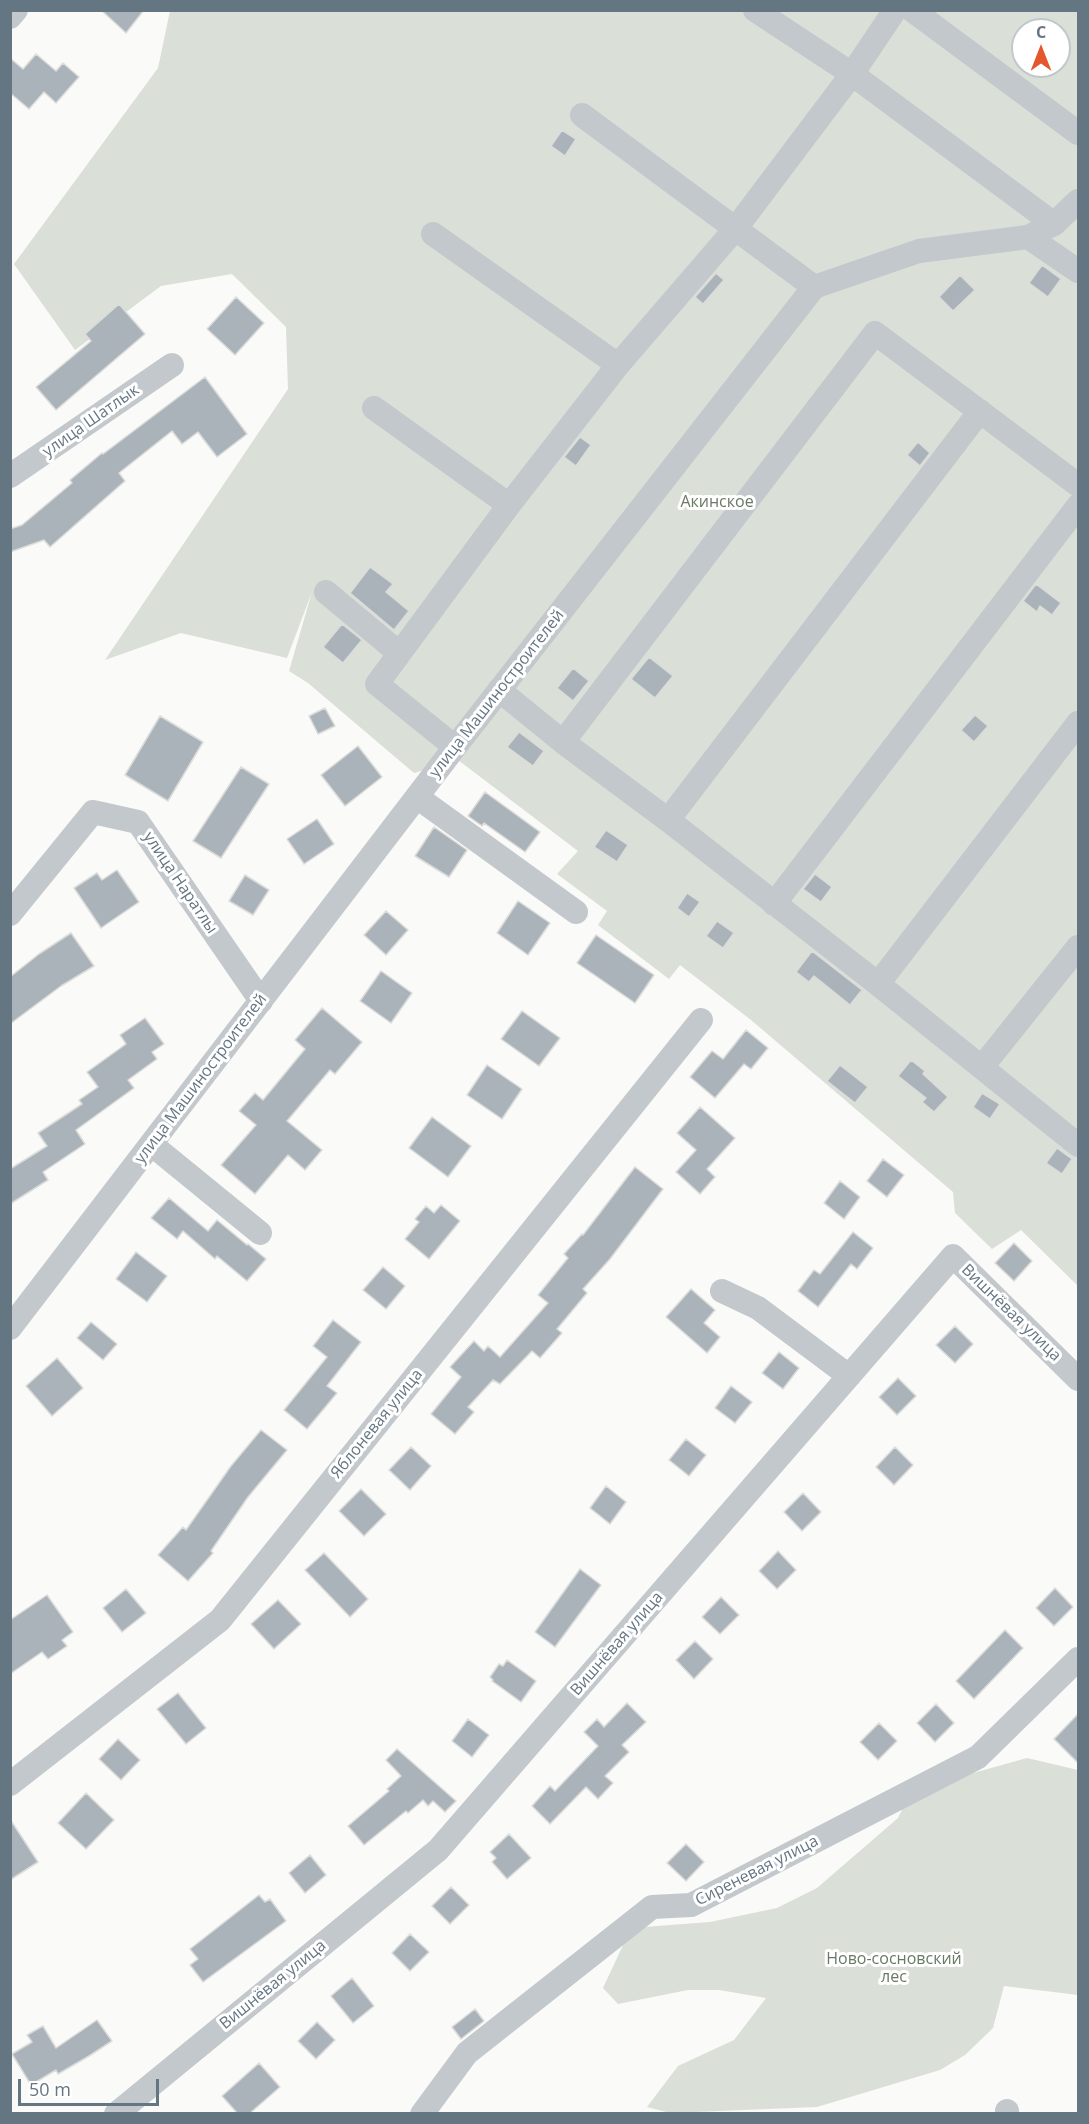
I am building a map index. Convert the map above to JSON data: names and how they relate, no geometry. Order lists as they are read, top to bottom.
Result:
{
  "streets": {
    "street": [
      "улица Шатлык",
      "улица Машиностроителей",
      "улица Наратлы",
      "Вишнёвая улица",
      "Яблоневая улица",
      "Сиреневая улица"
    ]
  },
  "crossings": [
    ["улица Машиностроителей", "улица Наратлы"]
  ],
  "parks": ["Акинское", "Ново-сосновский лес"],
  "scale_bar": "50 m",
  "north": "top"
}
